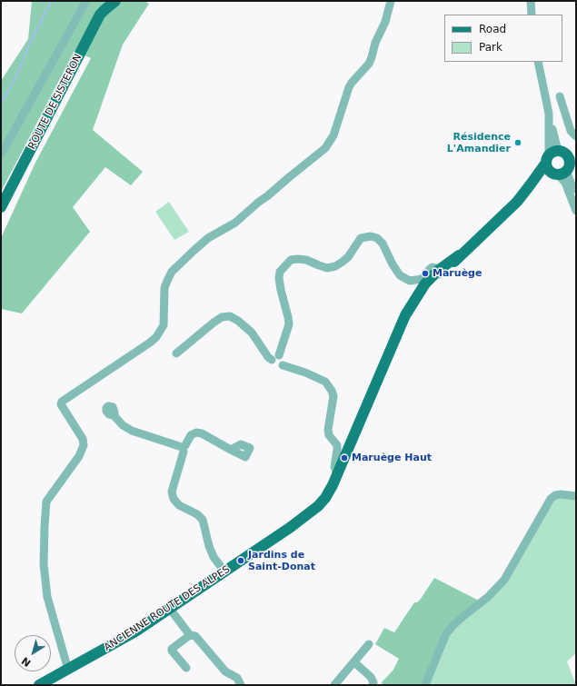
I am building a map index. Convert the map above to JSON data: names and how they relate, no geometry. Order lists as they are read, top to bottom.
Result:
{
  "streets": {
    "main road": ["ROUTE DE SISTERON", "ANCIENNE ROUTE DES ALPES"]
  },
  "places": [
    "Résidence L'Amandier",
    "Maruège",
    "Maruège Haut",
    "Jardins de Saint-Donat"
  ],
  "legend": ["Road", "Park"],
  "north": "bottom left"
}
